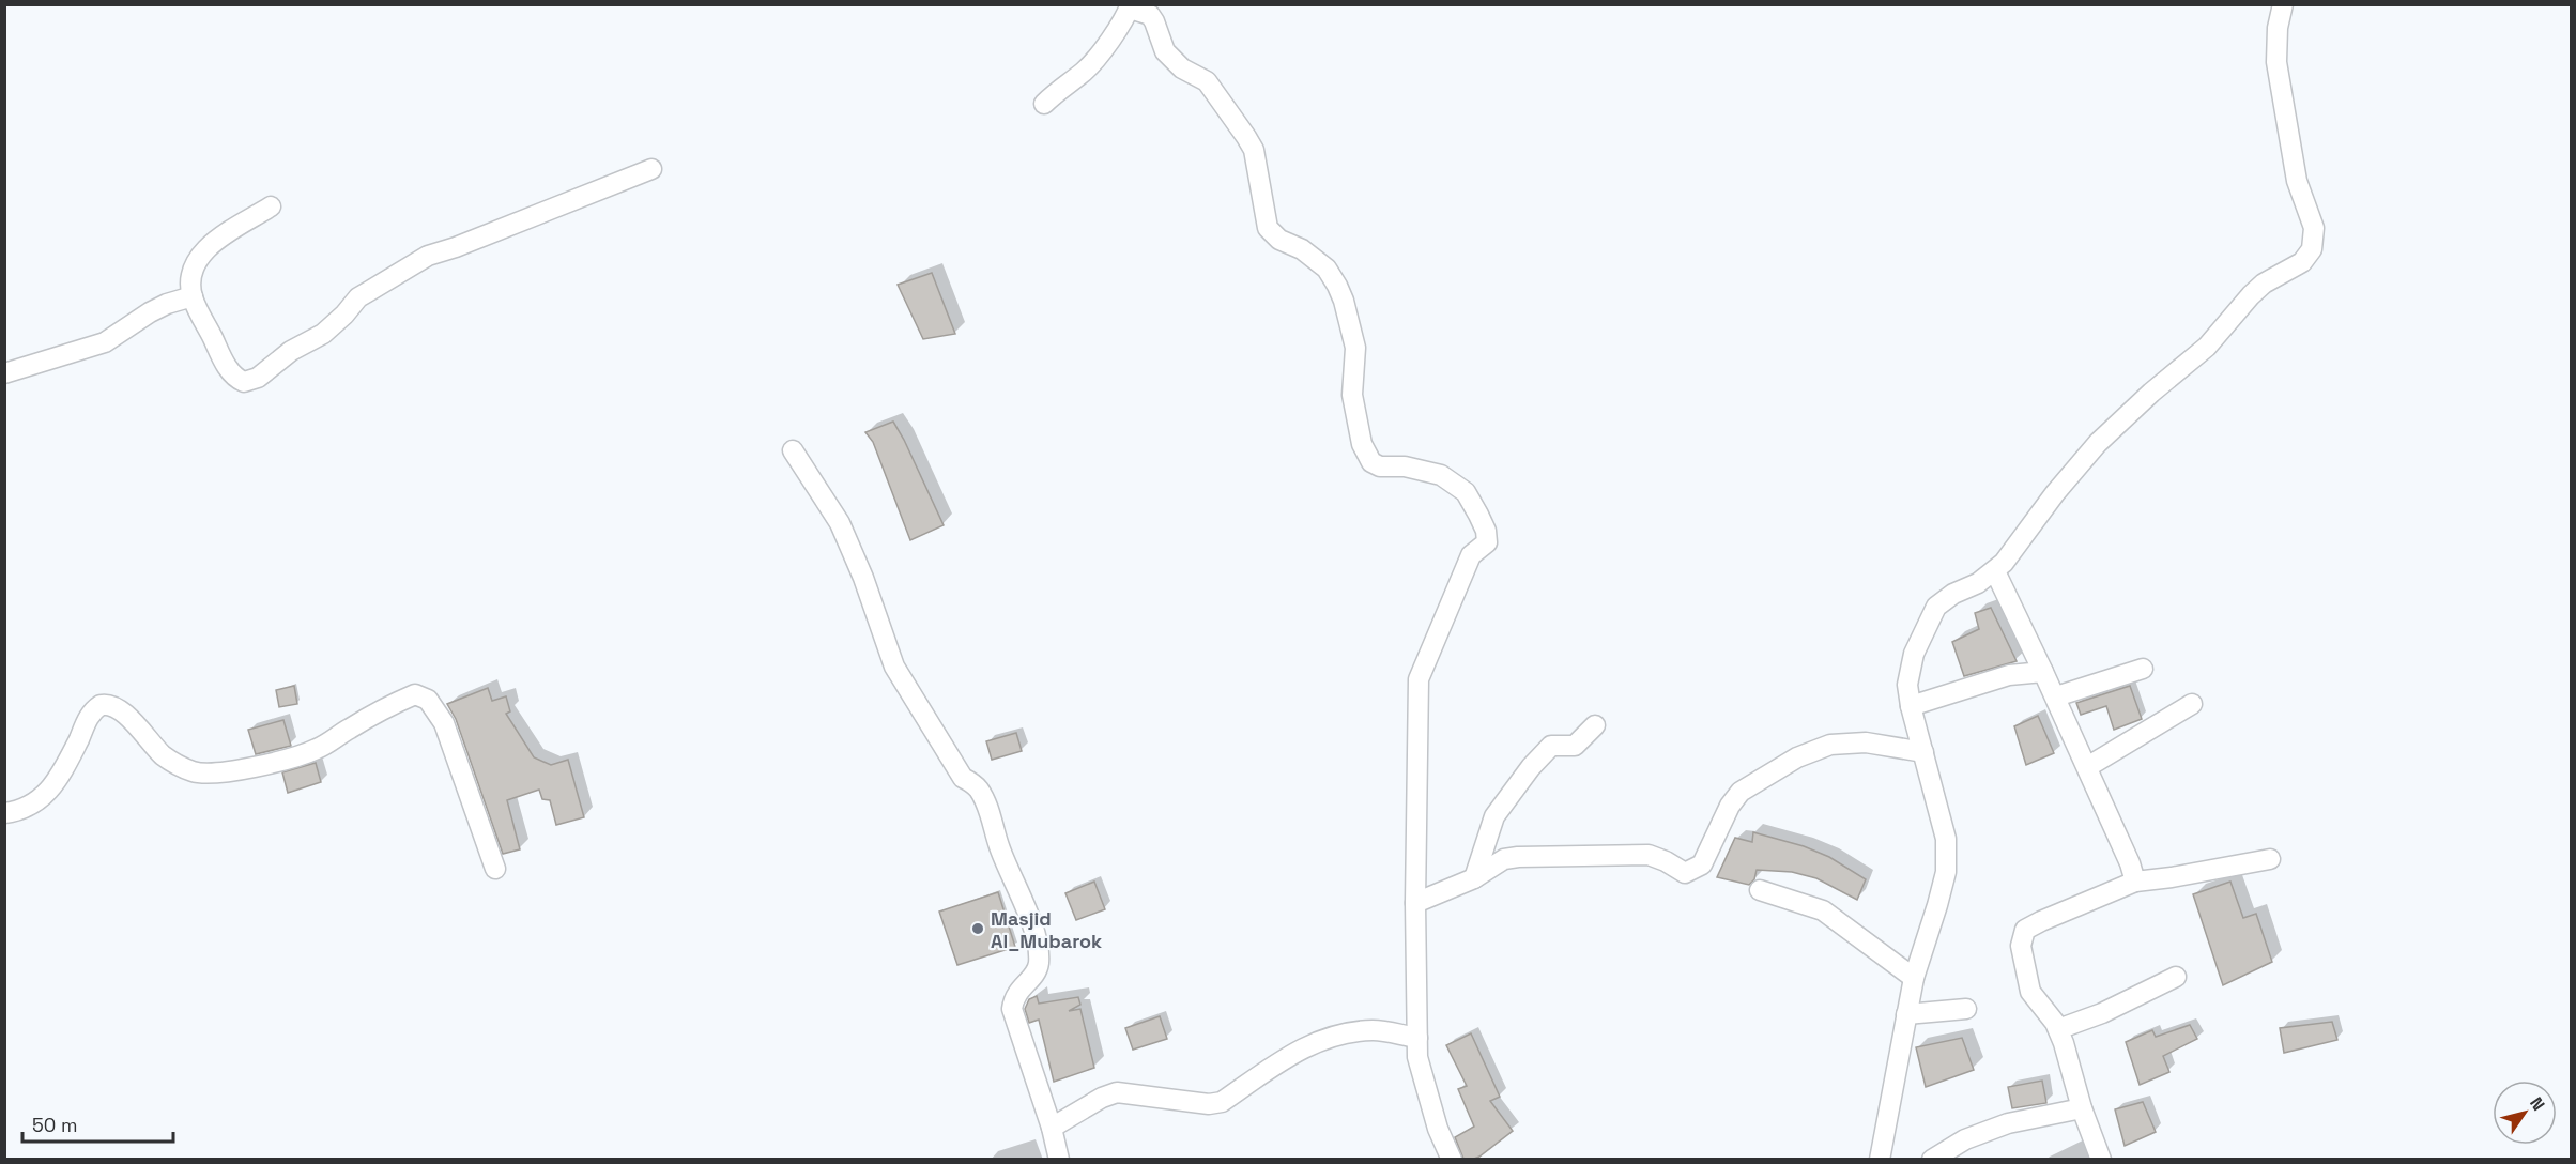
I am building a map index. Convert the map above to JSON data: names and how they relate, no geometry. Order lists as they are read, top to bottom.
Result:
{
  "places": ["Masjid Al_Mubarok"],
  "scale_bar": "50 m",
  "north": "top right"
}
